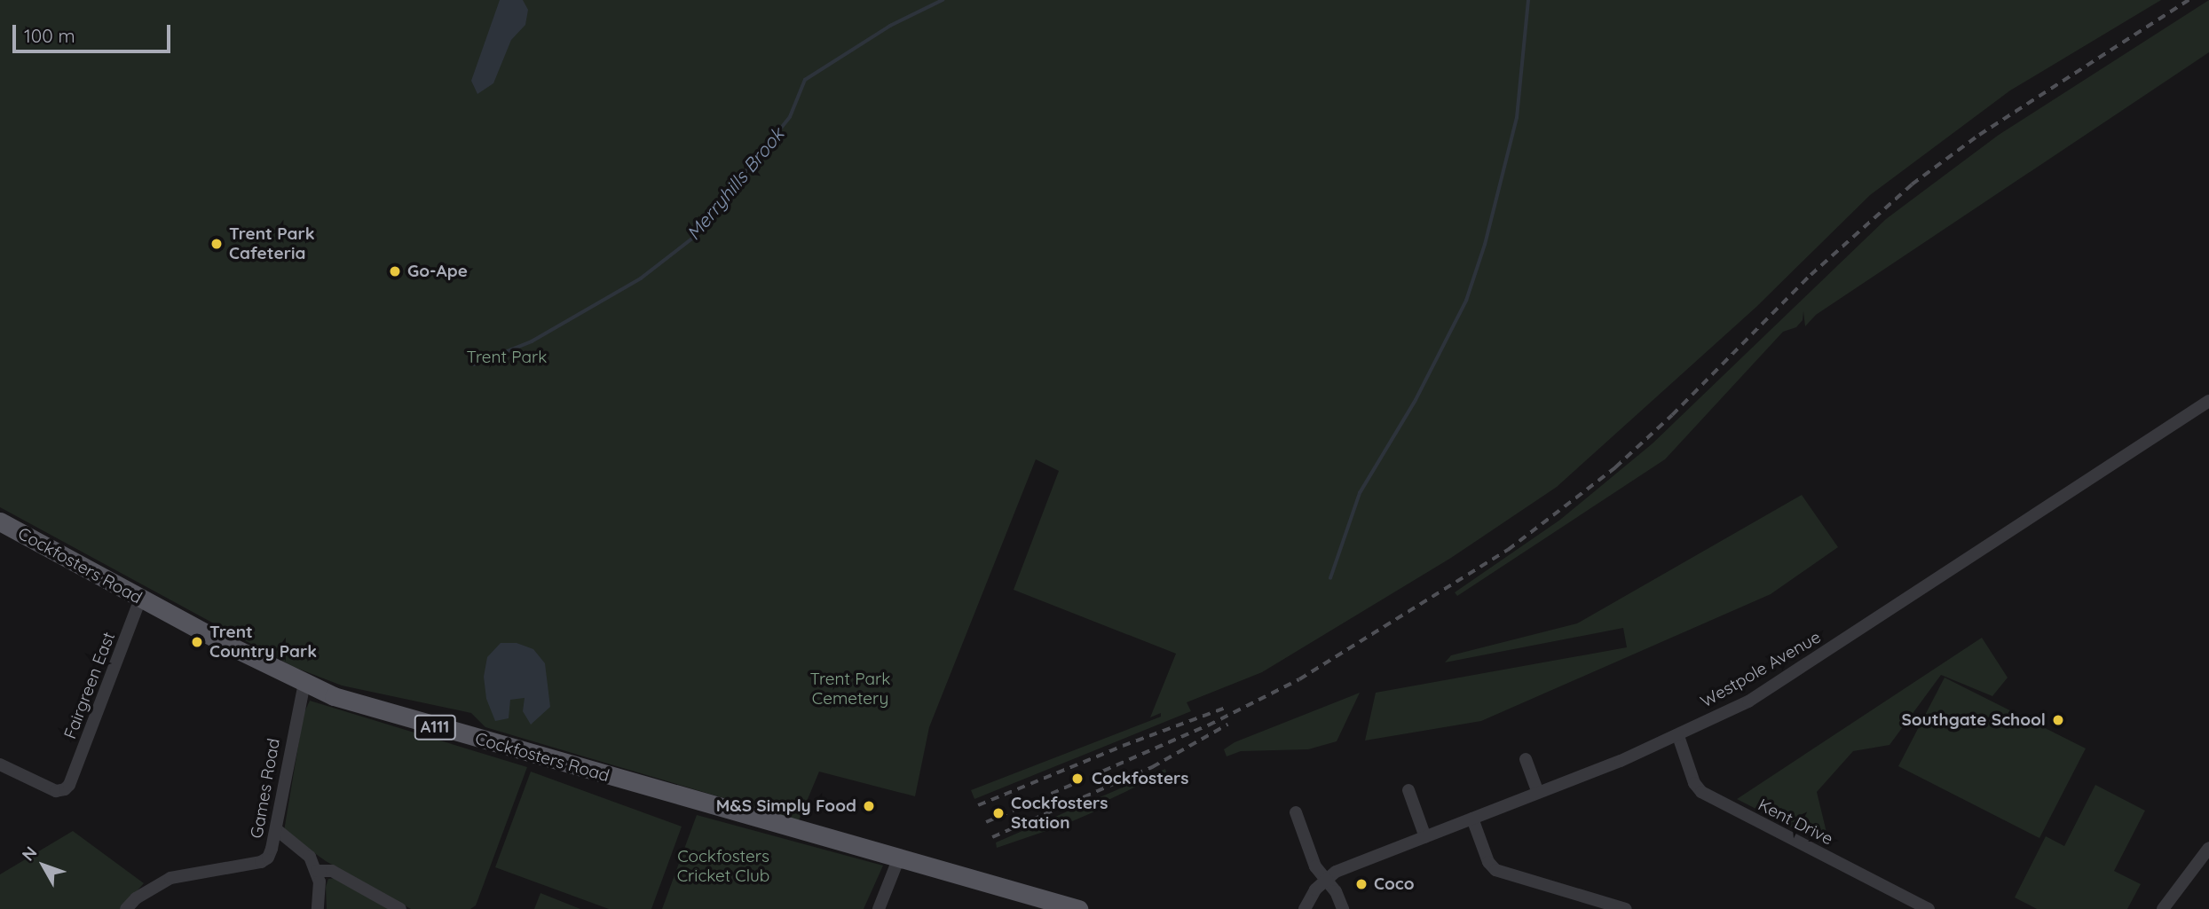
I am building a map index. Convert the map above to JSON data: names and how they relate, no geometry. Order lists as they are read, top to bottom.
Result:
{
  "streets": {
    "main road": ["Cockfosters Road", "A111"],
    "street": [
      "Westpole Avenue",
      "Fairgreen East",
      "Games Road",
      "Kent Drive"
    ]
  },
  "crossings": [
    ["Cockfosters Road", "Fairgreen East"],
    ["Cockfosters Road", "Games Road"],
    ["Westpole Avenue", "Kent Drive"]
  ],
  "water": ["Merryhills Brook"],
  "parks": ["Trent Park", "Trent Park Cemetery", "Cockfosters Cricket Club"],
  "places": [
    "Trent Park Cafeteria",
    "Go-Ape",
    "Trent Country Park",
    "Southgate School",
    "Cockfosters",
    "M&S Simply Food",
    "Cockfosters Station",
    "Coco"
  ],
  "scale_bar": "100 m",
  "north": "top left"
}
